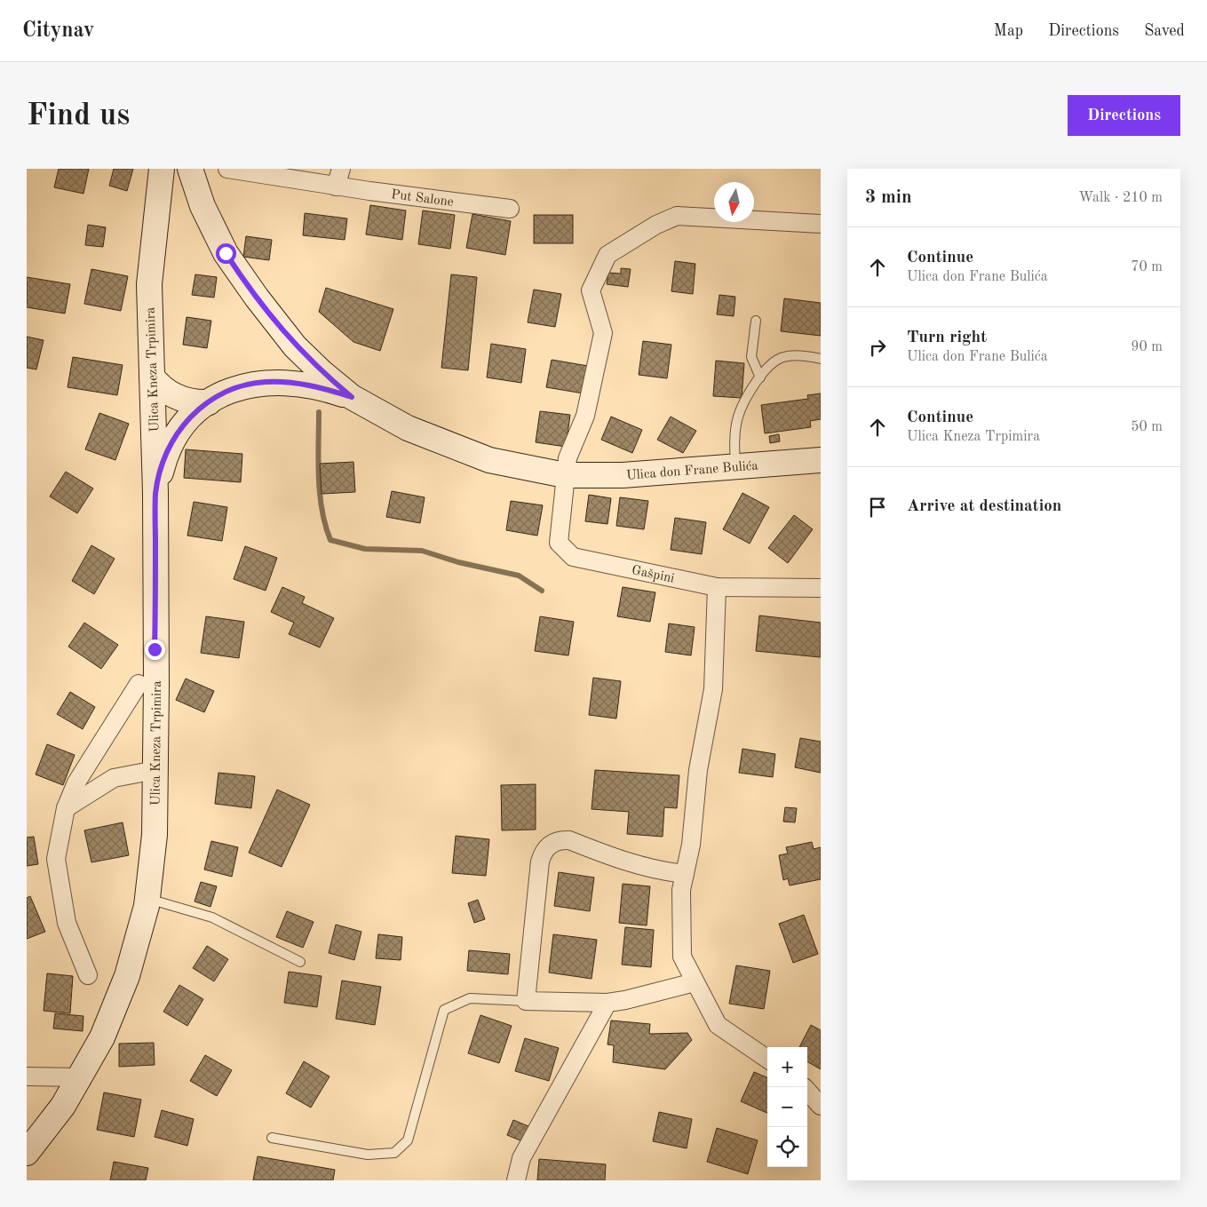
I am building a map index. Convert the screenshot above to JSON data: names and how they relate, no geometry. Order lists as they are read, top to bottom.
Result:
{
  "streets": {
    "main road": ["Ulica Kneza Trpimira", "Ulica don Frane Bulića"],
    "street": ["Put Salone", "Gašpini"]
  },
  "crossings": [
    ["Ulica Kneza Trpimira", "Ulica don Frane Bulića"],
    ["Ulica don Frane Bulića", "Gašpini"]
  ],
  "north": "bottom",
  "page": {
    "header": "Citynav",
    "nav": ["Map", "Directions", "Saved"],
    "buttons": "Directions",
    "title": "Find us",
    "heading": ["3 min", "Walk · 210 m"],
    "list": [
      ["Continue", "Ulica don Frane Bulića", "70 m"],
      ["Turn right", "Ulica don Frane Bulića", "90 m"],
      ["Continue", "Ulica Kneza Trpimira", "50 m"],
      "Arrive at destination"
    ],
    "map_buttons": ["+", "−"]
  }
}
